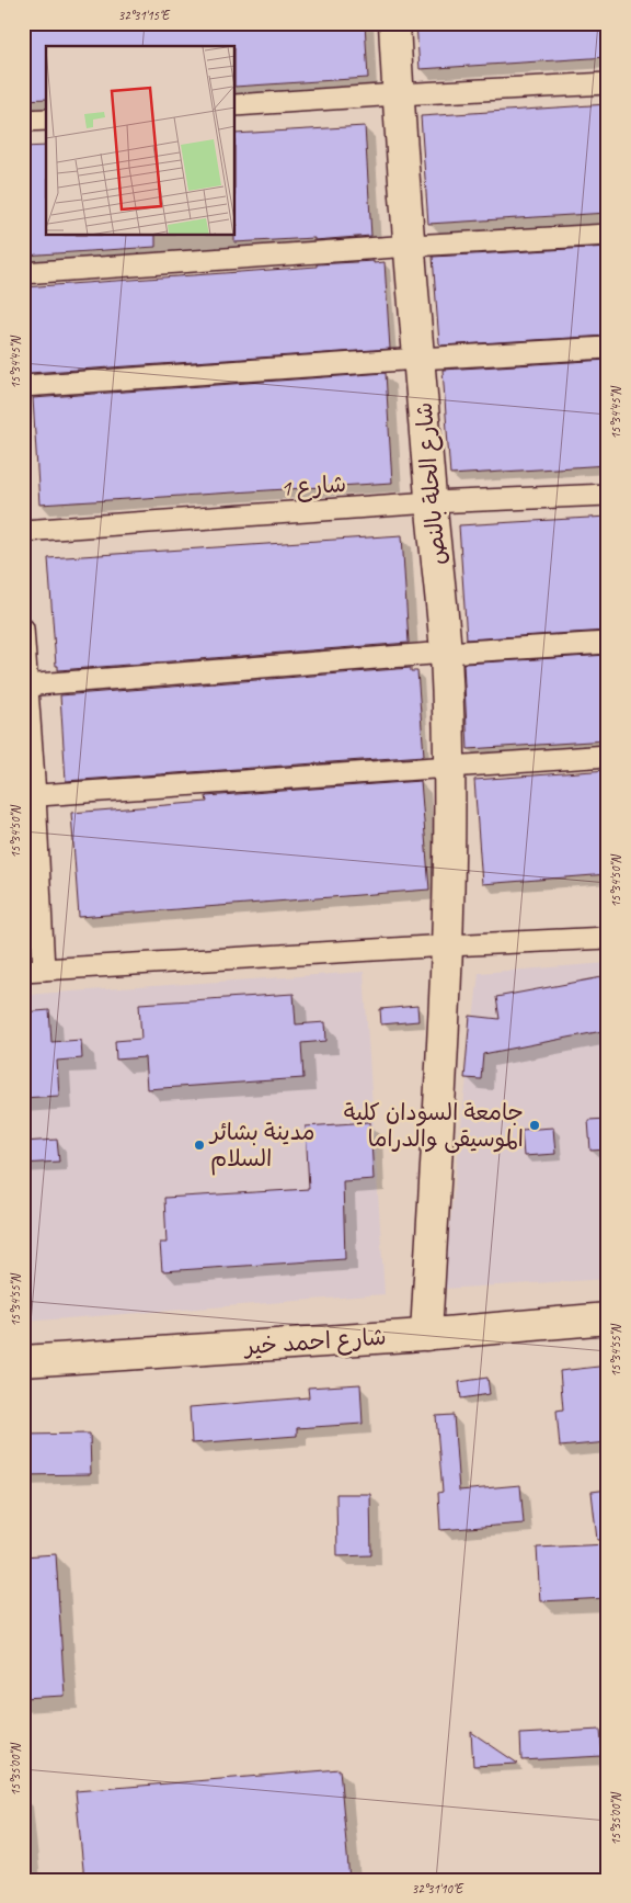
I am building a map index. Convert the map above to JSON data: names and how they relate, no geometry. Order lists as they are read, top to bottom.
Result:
{
  "streets": {
    "street": ["شارع الحلة بالنص", "شارع 1", "شارع احمد خير"]
  },
  "crossings": [
    ["شارع الحلة بالنص", "شارع 1"],
    ["شارع الحلة بالنص", "شارع احمد خير"]
  ],
  "places": ["جامعة السودان كلية الموسيقى والدراما", "مدينة بشائر السلام"],
  "coordinates": [
    "32°31'15\"E",
    "15°34'45\"N",
    "15°34'50\"N",
    "15°34'55\"N",
    "15°35'00\"N",
    "32°31'10\"E"
  ]
}
